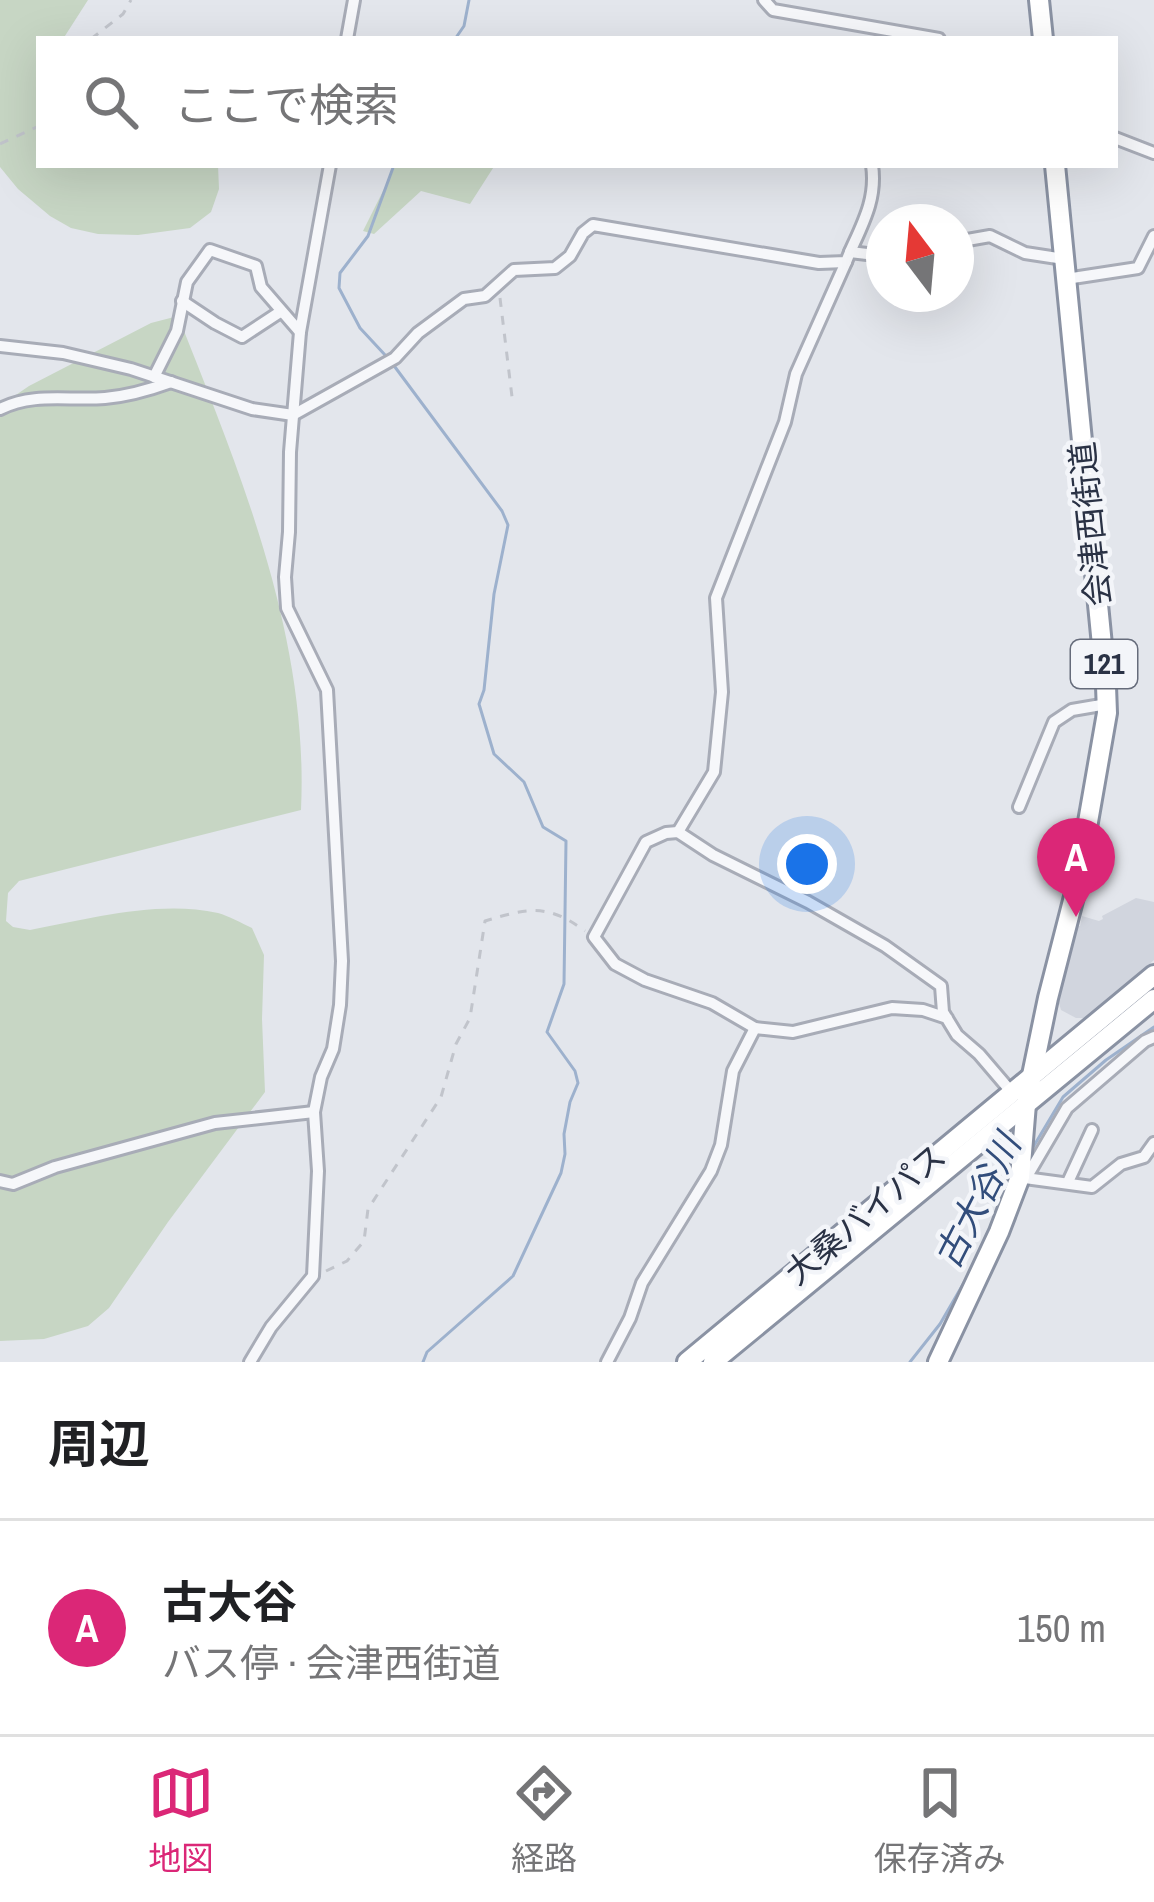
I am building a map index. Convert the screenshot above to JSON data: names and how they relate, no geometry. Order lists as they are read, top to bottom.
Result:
{
  "streets": {
    "highway": ["会津西街道", "121", "大桑バイパス"]
  },
  "crossings": [
    ["会津西街道", "大桑バイパス"]
  ],
  "water": ["古大谷川"],
  "north": "top",
  "page": {
    "search": "ここで検索",
    "pins": "A",
    "heading": "周辺",
    "list": [
      {
        "mark": "A",
        "name": "古大谷",
        "note": "バス停 · 会津西街道",
        "value": "150 m"
      }
    ],
    "nav": ["地図", "経路", "保存済み"]
  }
}
